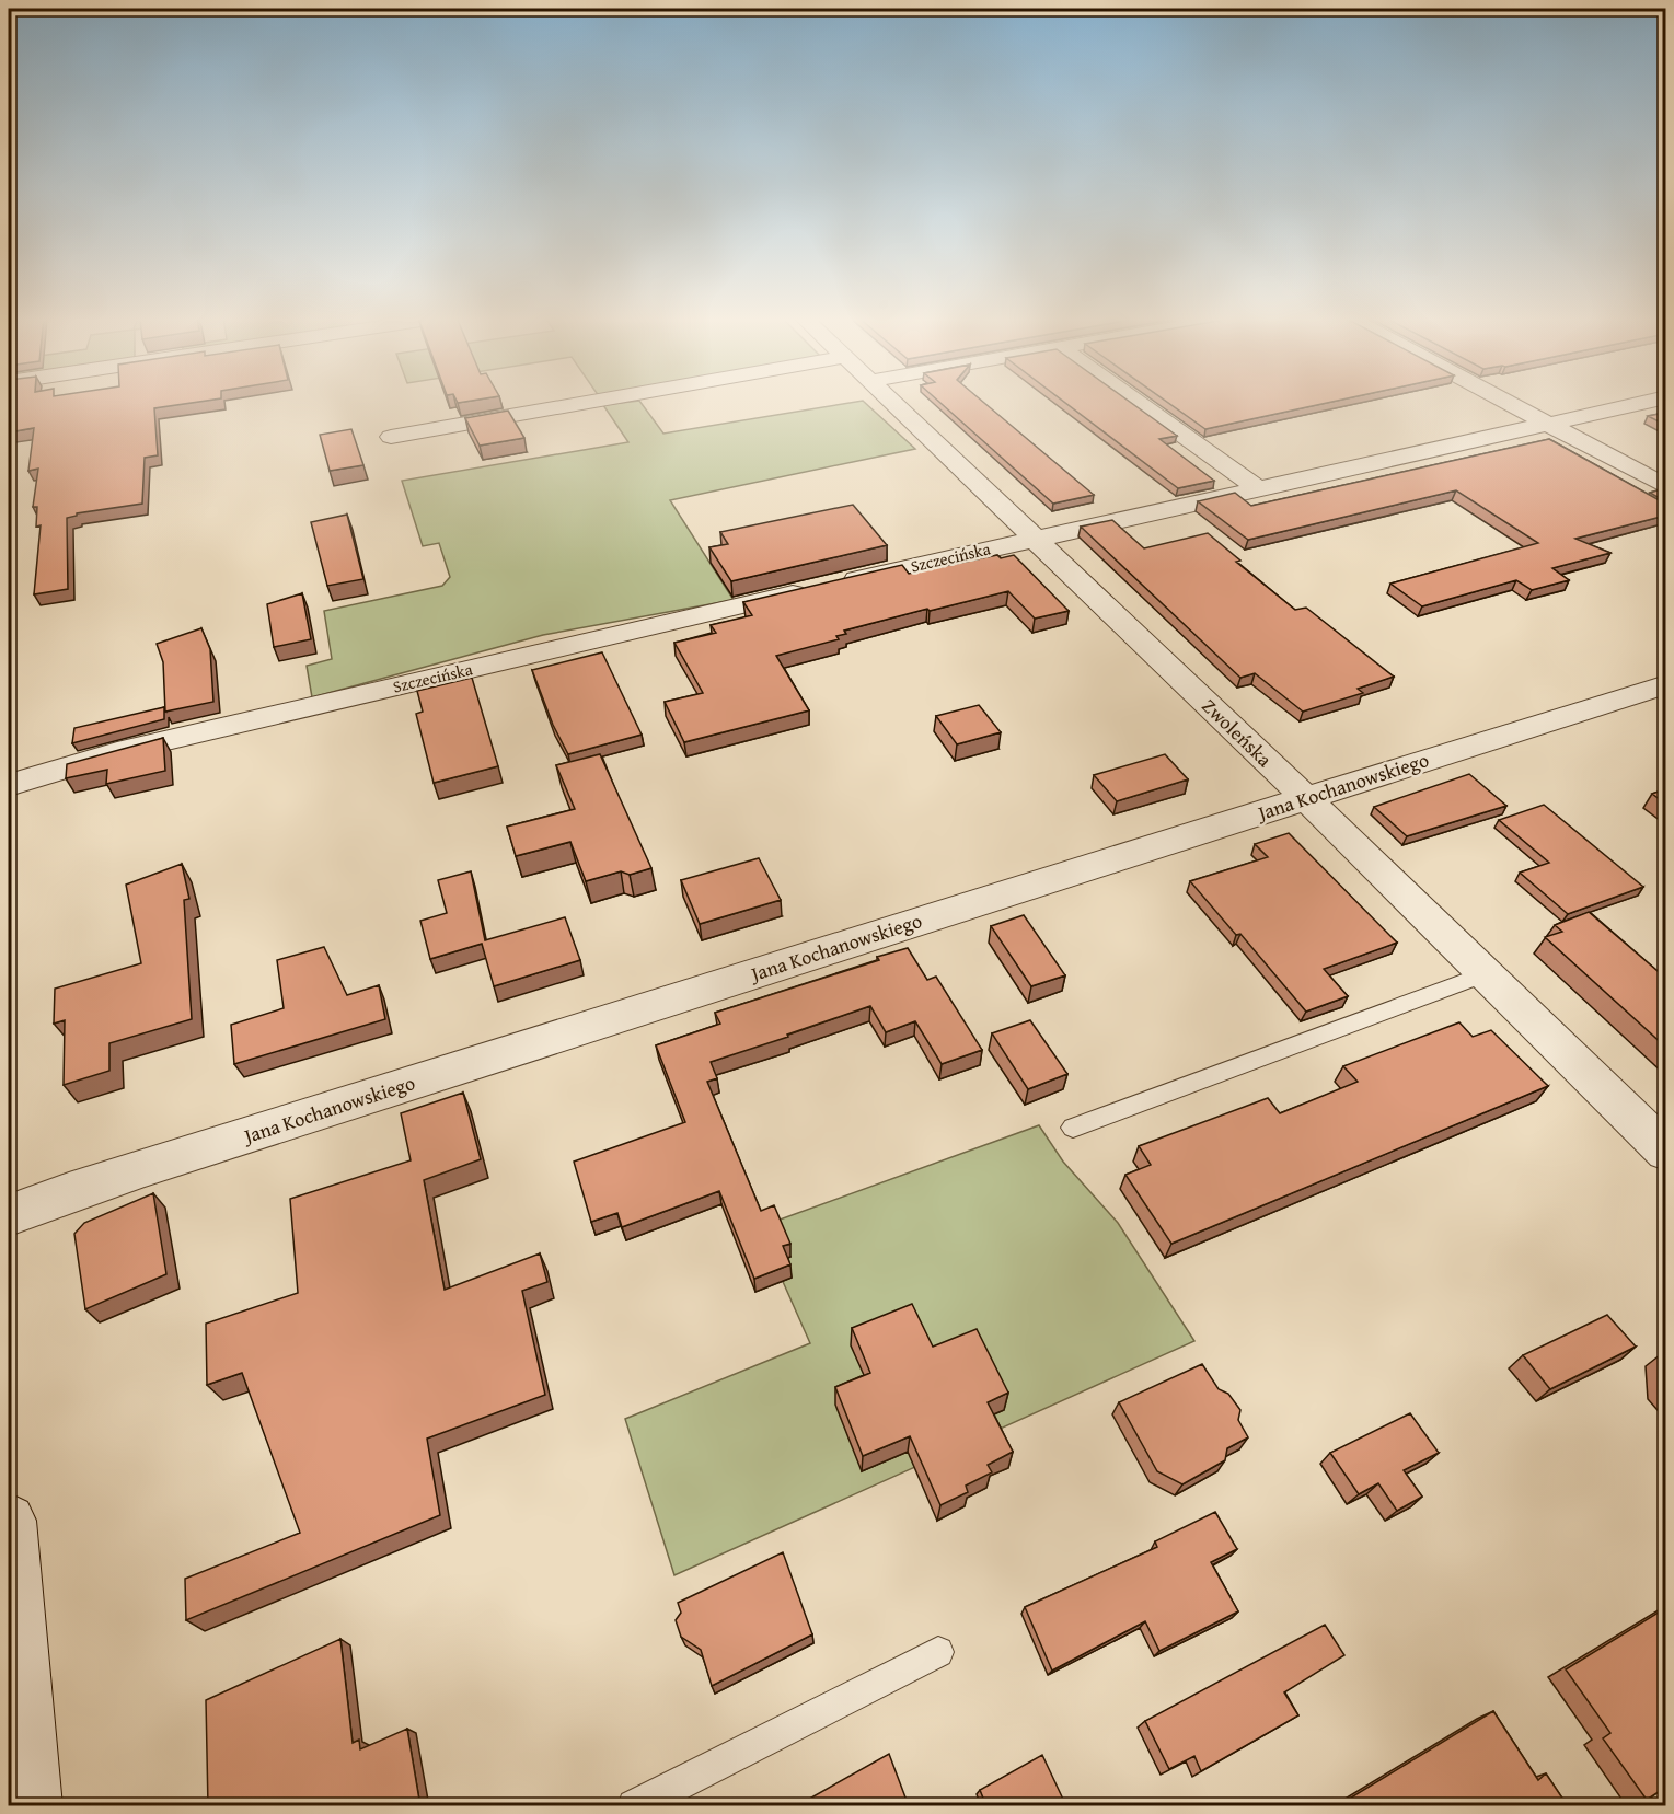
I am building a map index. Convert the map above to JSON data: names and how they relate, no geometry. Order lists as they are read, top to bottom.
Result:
{
  "streets": {
    "street": ["Szczecińska", "Zwoleńska", "Jana Kochanowskiego"]
  },
  "crossings": [
    ["Szczecińska", "Zwoleńska"],
    ["Zwoleńska", "Jana Kochanowskiego"]
  ]
}
